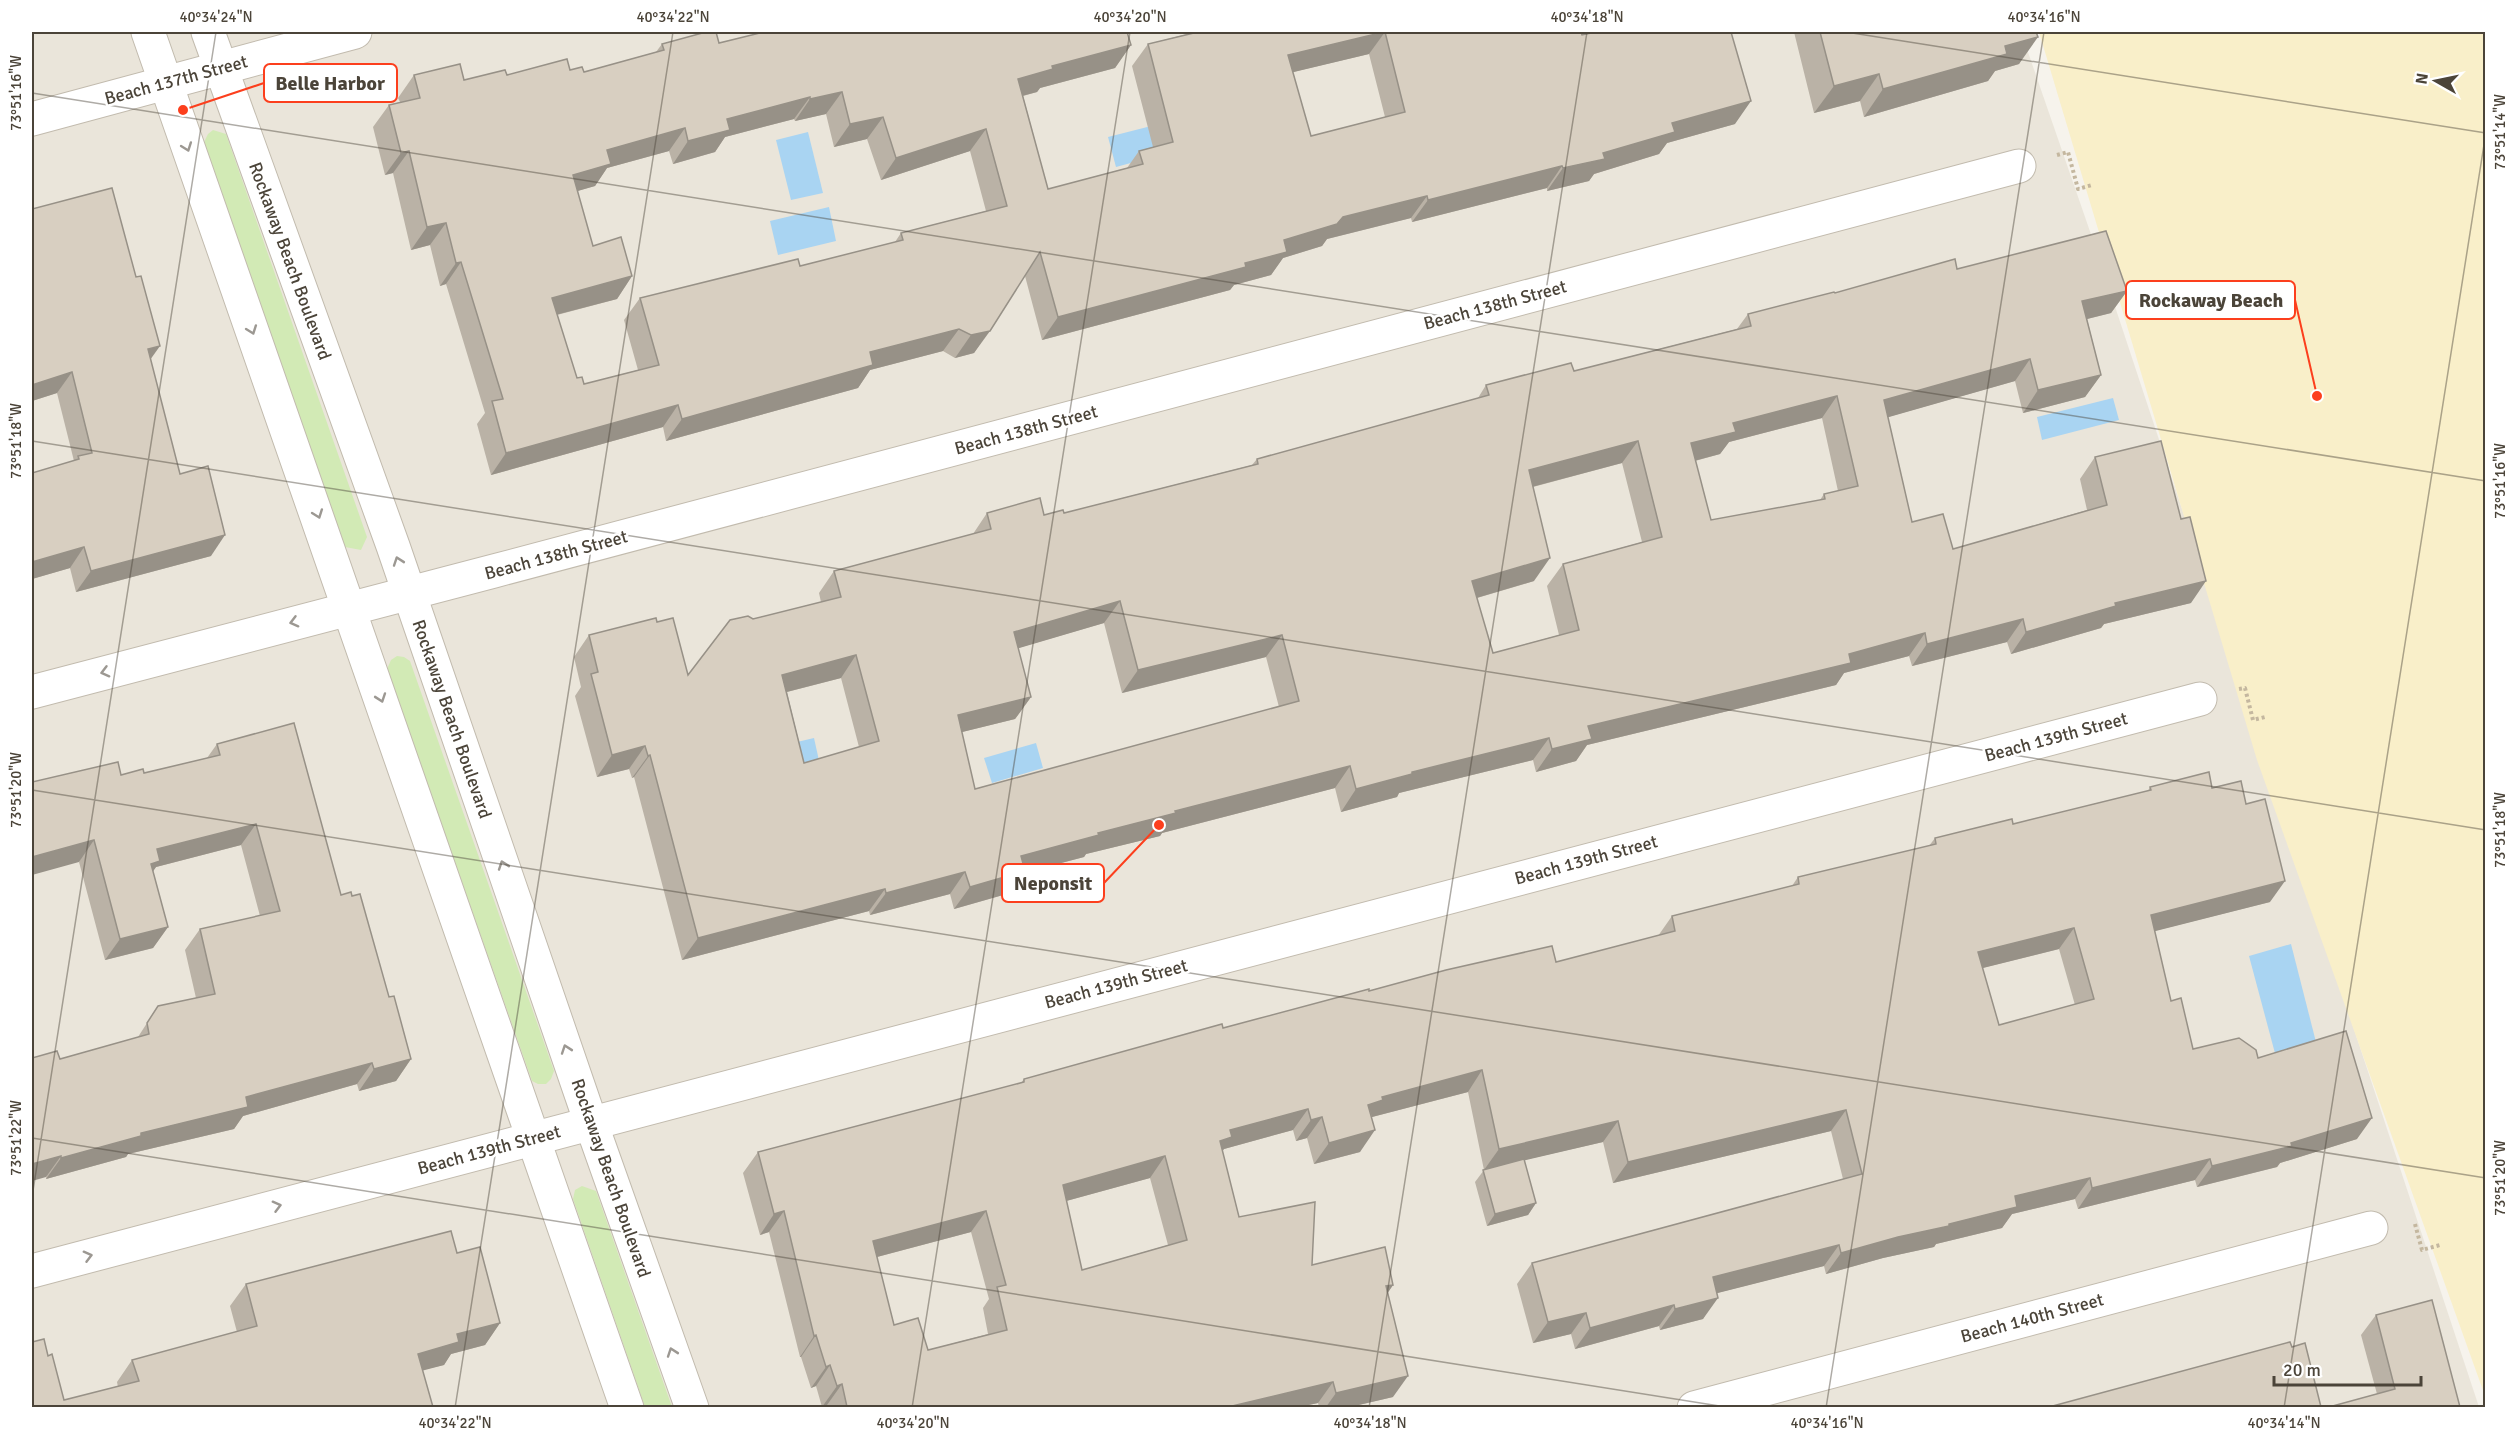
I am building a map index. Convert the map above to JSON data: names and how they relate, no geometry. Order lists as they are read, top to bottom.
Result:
{
  "streets": {
    "street": [
      "Beach 137th Street",
      "Rockaway Beach Boulevard",
      "Beach 138th Street",
      "Beach 139th Street",
      "Beach 140th Street"
    ]
  },
  "crossings": [
    ["Beach 137th Street", "Rockaway Beach Boulevard"],
    ["Rockaway Beach Boulevard", "Beach 138th Street"],
    ["Rockaway Beach Boulevard", "Beach 139th Street"]
  ],
  "places": ["Belle Harbor", "Rockaway Beach", "Neponsit"],
  "scale_bar": "20 m",
  "north": "left",
  "coordinates": [
    "40°34'24\"N",
    "40°34'22\"N",
    "40°34'20\"N",
    "40°34'18\"N",
    "40°34'16\"N",
    "73°51'16\"W",
    "73°51'14\"W",
    "73°51'18\"W",
    "73°51'20\"W",
    "73°51'22\"W",
    "40°34'14\"N"
  ]
}
